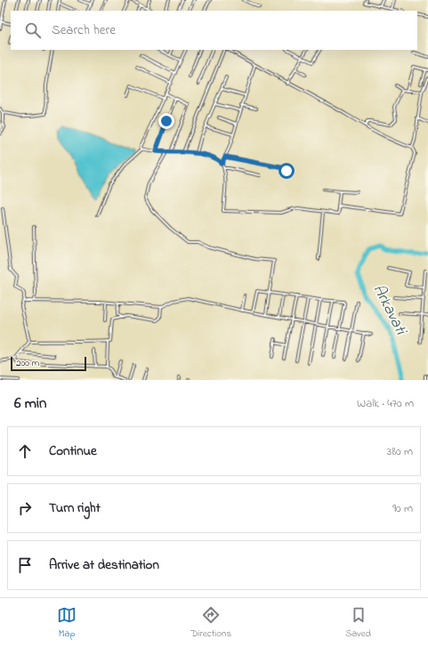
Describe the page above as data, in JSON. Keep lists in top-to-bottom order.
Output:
{
  "water": ["Arkavati"],
  "scale_bar": "200 m",
  "page": {
    "search": "Search here",
    "scale": "200 m",
    "heading": ["6 min", "Walk · 470 m"],
    "list": [
      ["Continue", "380 m"],
      ["Turn right", "90 m"],
      "Arrive at destination"
    ],
    "nav": ["Map", "Directions", "Saved"]
  }
}
